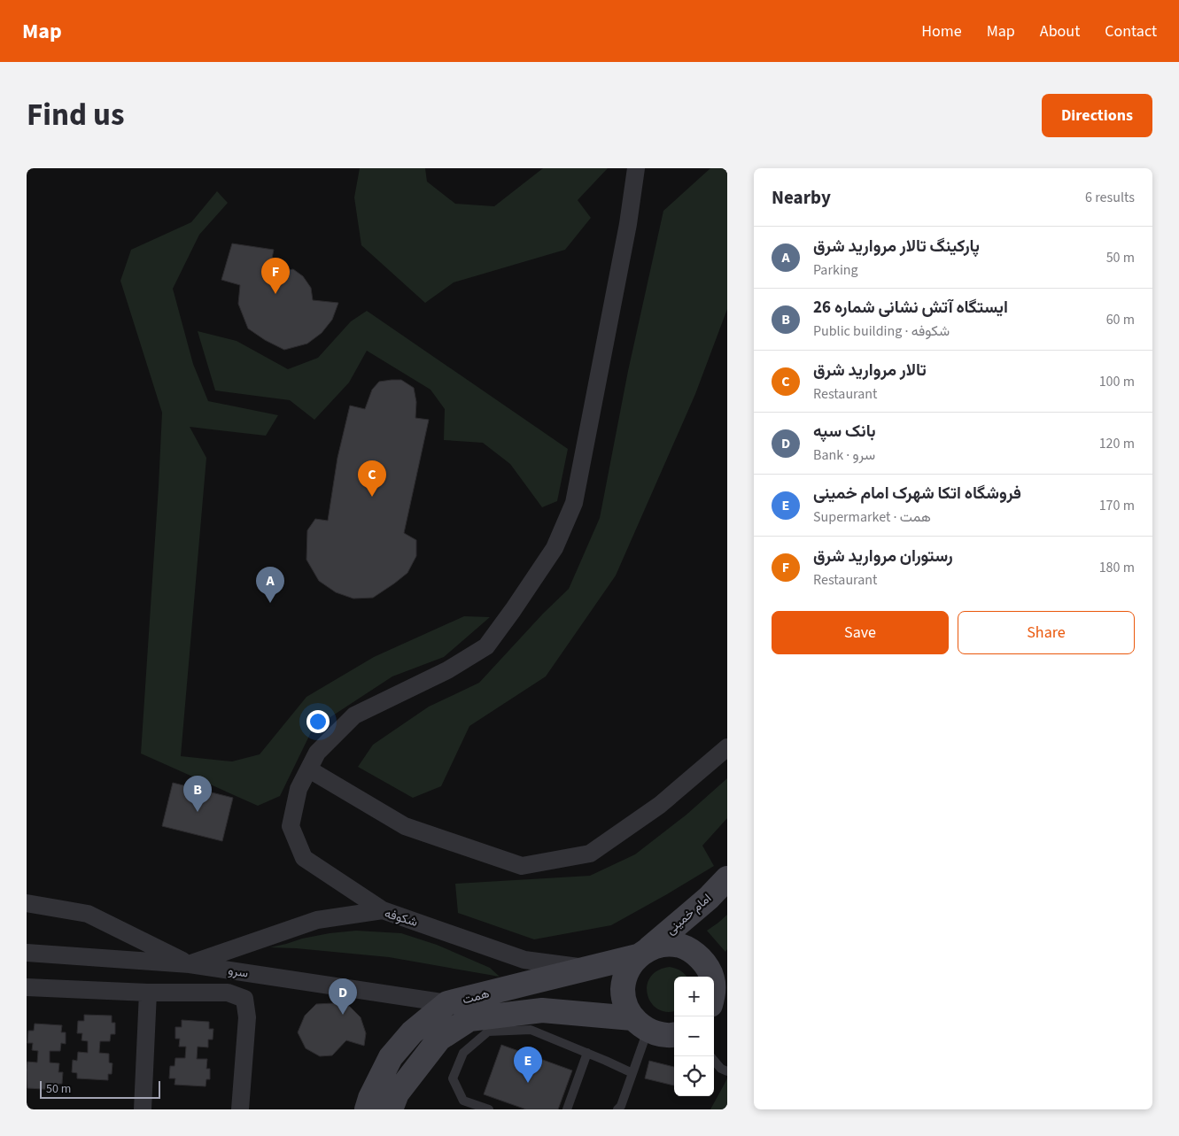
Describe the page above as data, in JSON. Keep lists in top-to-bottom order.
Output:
{
  "streets": {
    "main road": ["امام خمینی", "همت"],
    "street": ["شکوفه", "سرو"]
  },
  "crossings": [
    ["امام خمینی", "همت"],
    ["شکوفه", "سرو"],
    ["شکوفه", "همت"],
    ["سرو", "همت"]
  ],
  "scale_bar": "50 m",
  "page": {
    "header": "Map",
    "nav": [
      "Home",
      "Map",
      "About",
      "Contact"
    ],
    "title": "Find us",
    "buttons": [
      "Directions",
      ["Save", "Share"]
    ],
    "heading": ["Nearby", "6 results"],
    "list": [
      {
        "mark": "A",
        "name": "پارکینگ تالار مروارید شرق",
        "note": "Parking",
        "value": "50 m"
      },
      {
        "mark": "B",
        "name": "ایستگاه آتش نشانی شماره 26",
        "note": "Public building · شکوفه",
        "value": "60 m"
      },
      {
        "mark": "C",
        "name": "تالار مروارید شرق",
        "note": "Restaurant",
        "value": "100 m"
      },
      {
        "mark": "D",
        "name": "بانک سپه",
        "note": "Bank · سرو",
        "value": "120 m"
      },
      {
        "mark": "E",
        "name": "فروشگاه اتکا شهرک امام خمینی",
        "note": "Supermarket · همت",
        "value": "170 m"
      },
      {
        "mark": "F",
        "name": "رستوران مروارید شرق",
        "note": "Restaurant",
        "value": "180 m"
      }
    ],
    "pins": [
      "F",
      "C",
      "A",
      "B",
      "D",
      "E"
    ],
    "map_buttons": ["+", "−"],
    "scale": "50 m"
  }
}
